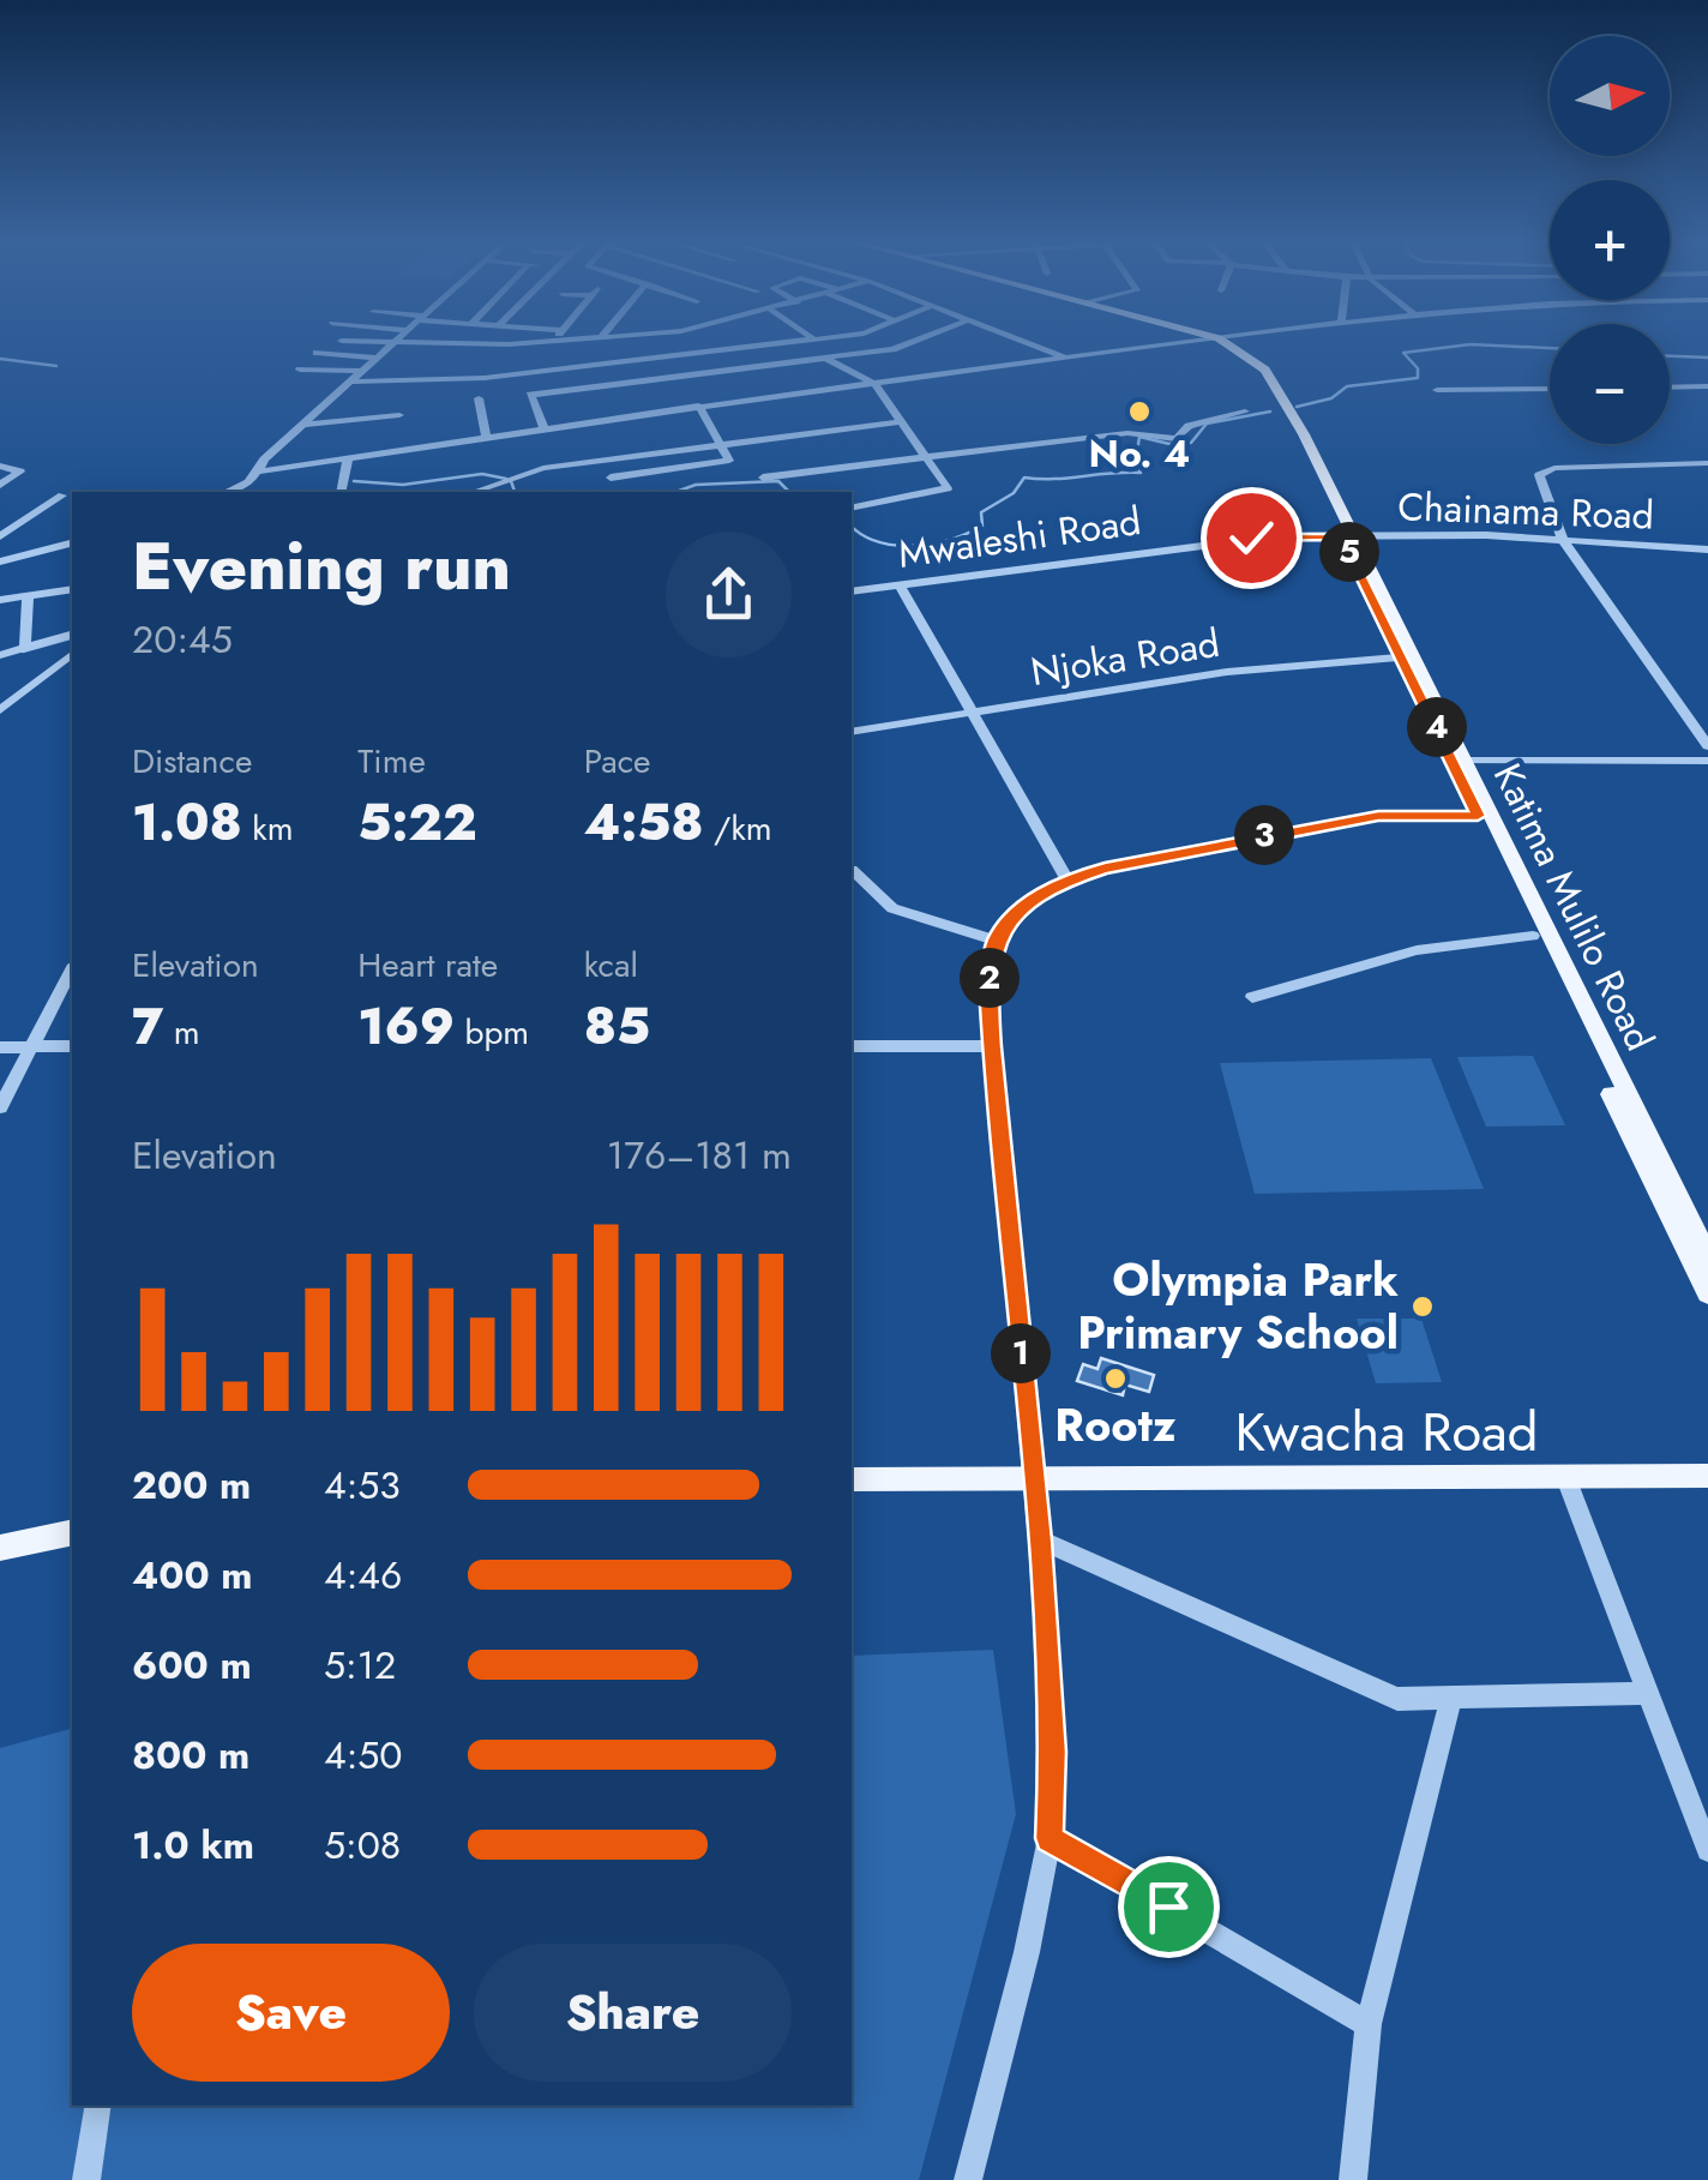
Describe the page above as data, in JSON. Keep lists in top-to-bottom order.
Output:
{
  "streets": {
    "main road": ["Katima Mulilo Road", "Kwacha Road"],
    "street": ["Chainama Road", "Mwaleshi Road", "Njoka Road"]
  },
  "crossings": [
    ["Chainama Road", "Mwaleshi Road"],
    ["Chainama Road", "Katima Mulilo Road"],
    ["Mwaleshi Road", "Katima Mulilo Road"],
    ["Njoka Road", "Katima Mulilo Road"]
  ],
  "places": ["No. 4", "Olympia Park Primary School", "Rootz"],
  "north": "right",
  "page": {
    "map_buttons": ["+", "−"],
    "heading": ["Evening run", "20:45"],
    "pins": [
      "5",
      "4",
      "3",
      "2",
      "1"
    ],
    "stats": [
      ["Distance", "1.08 km"],
      ["Time", "5:22"],
      ["Pace", "4:58 /km"],
      ["Elevation", "7 m"],
      ["Heart rate", "169 bpm"],
      ["kcal", "85"]
    ],
    "chart": ["Elevation", "176–181 m"],
    "list": [
      {
        "name": "200 m",
        "note": "4:53"
      },
      {
        "name": "400 m",
        "note": "4:46"
      },
      {
        "name": "600 m",
        "note": "5:12"
      },
      {
        "name": "800 m",
        "note": "4:50"
      },
      {
        "name": "1.0 km",
        "note": "5:08"
      }
    ],
    "buttons": ["Save", "Share"]
  }
}
